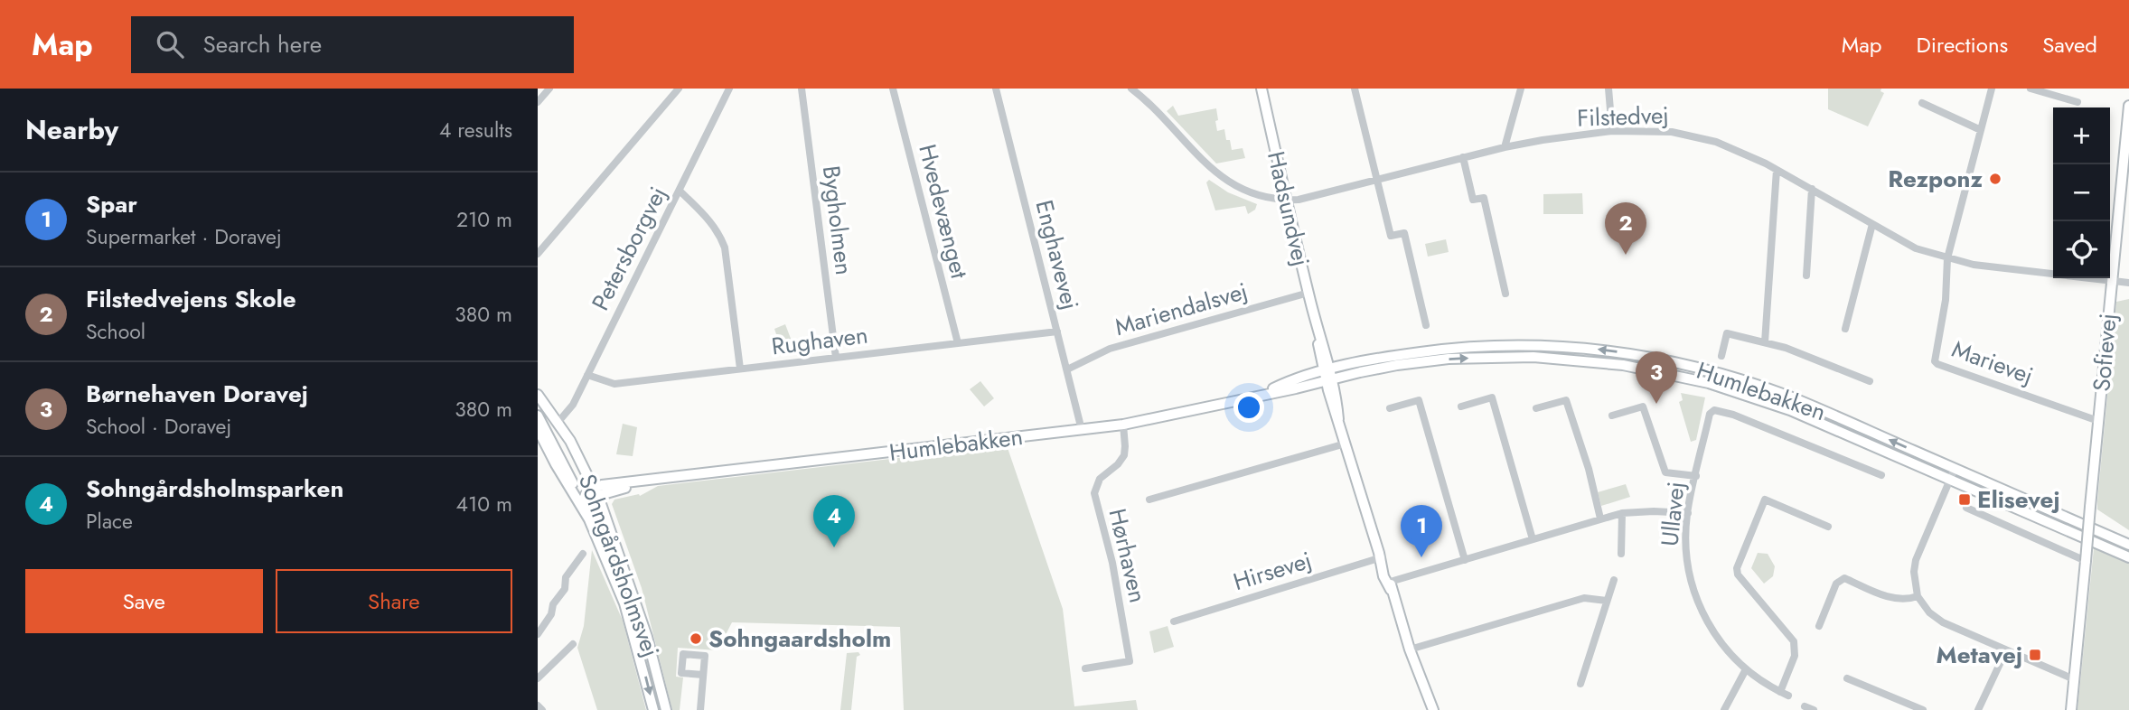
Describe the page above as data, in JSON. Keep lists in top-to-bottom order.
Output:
{
  "streets": {
    "street": [
      "Filstedvej",
      "Hadsundvej",
      "Hvedevænget",
      "Bygholmen",
      "Petersborgvej",
      "Enghavevej",
      "Mariendalsvej",
      "Rughaven",
      "Sofievej",
      "Marievej",
      "Humlebakken",
      "Ullavej",
      "Hørhaven",
      "Sohngårdsholmsvej",
      "Hirsevej"
    ]
  },
  "crossings": [
    ["Filstedvej", "Hadsundvej"],
    ["Filstedvej", "Sofievej"],
    ["Filstedvej", "Marievej"],
    ["Hadsundvej", "Mariendalsvej"],
    ["Hadsundvej", "Humlebakken"],
    ["Hadsundvej", "Hirsevej"],
    ["Hvedevænget", "Rughaven"],
    ["Bygholmen", "Rughaven"],
    ["Petersborgvej", "Rughaven"],
    ["Petersborgvej", "Sohngårdsholmsvej"],
    ["Enghavevej", "Mariendalsvej"],
    ["Enghavevej", "Rughaven"],
    ["Enghavevej", "Humlebakken"],
    ["Sofievej", "Marievej"],
    ["Humlebakken", "Hørhaven"],
    ["Humlebakken", "Sohngårdsholmsvej"]
  ],
  "places": {
    "other": ["Rezponz", "Sohngaardsholm"],
    "transit": ["Elisevej", "Metavej"]
  },
  "page": {
    "header": "Map",
    "search": "Search here",
    "nav": ["Map", "Directions", "Saved"],
    "heading": ["Nearby", "4 results"],
    "map_buttons": ["+", "−"],
    "list": [
      {
        "mark": "1",
        "name": "Spar",
        "note": "Supermarket · Doravej",
        "value": "210 m"
      },
      {
        "mark": "2",
        "name": "Filstedvejens Skole",
        "note": "School",
        "value": "380 m"
      },
      {
        "mark": "3",
        "name": "Børnehaven Doravej",
        "note": "School · Doravej",
        "value": "380 m"
      },
      {
        "mark": "4",
        "name": "Sohngårdsholmsparken",
        "note": "Place",
        "value": "410 m"
      }
    ],
    "pins": [
      "2",
      "3",
      "4",
      "1"
    ],
    "buttons": ["Save", "Share"]
  }
}
